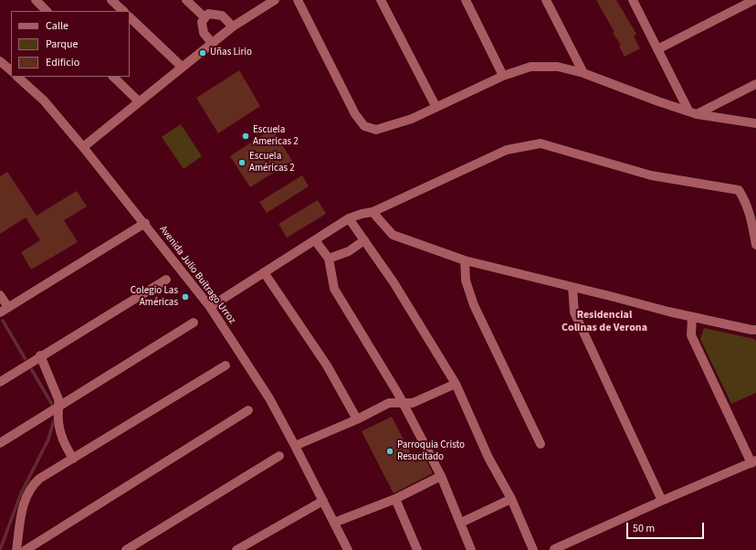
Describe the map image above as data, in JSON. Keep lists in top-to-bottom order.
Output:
{
  "streets": {
    "street": ["Avenida Julio Buitrago Urroz"]
  },
  "districts": ["Residencial Colinas de Verona"],
  "places": [
    "Uñas Lirio",
    "Escuela Americas 2",
    "Escuela Américas 2",
    "Colegio Las Américas",
    "Parroquia Cristo Resucitado"
  ],
  "legend": ["Calle", "Parque", "Edificio"],
  "scale_bar": "50 m"
}
